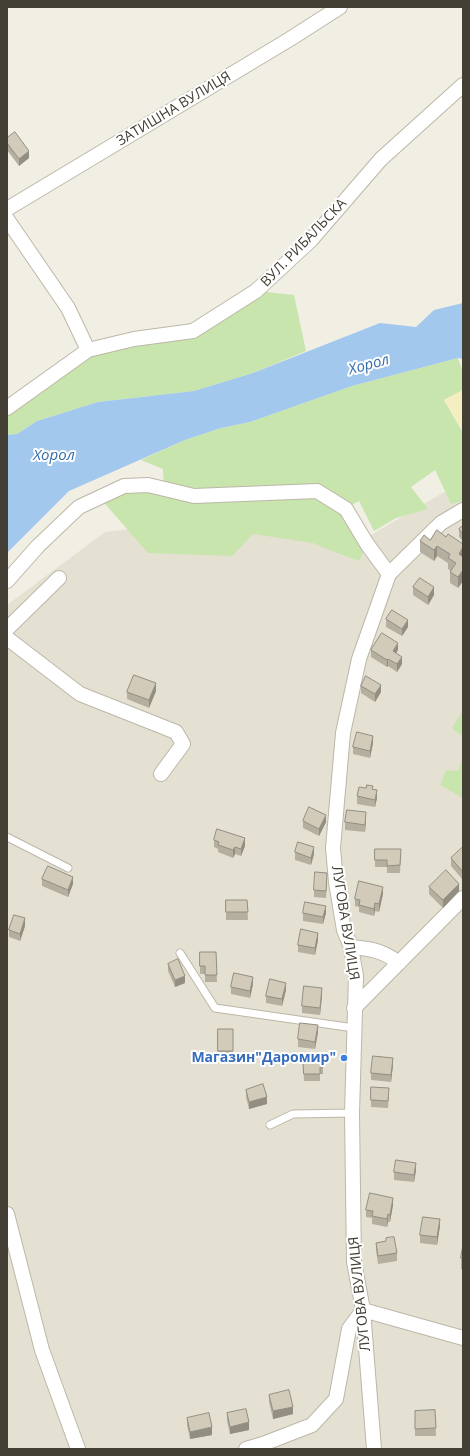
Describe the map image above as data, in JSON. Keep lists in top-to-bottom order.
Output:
{
  "streets": {
    "street": ["ЗАТИШНА ВУЛИЦЯ", "ВУЛ. РИБАЛЬСКА", "ЛУГОВА ВУЛИЦЯ"]
  },
  "water": ["Хорол"],
  "places": ["Магазин\"Даромир\""]
}
